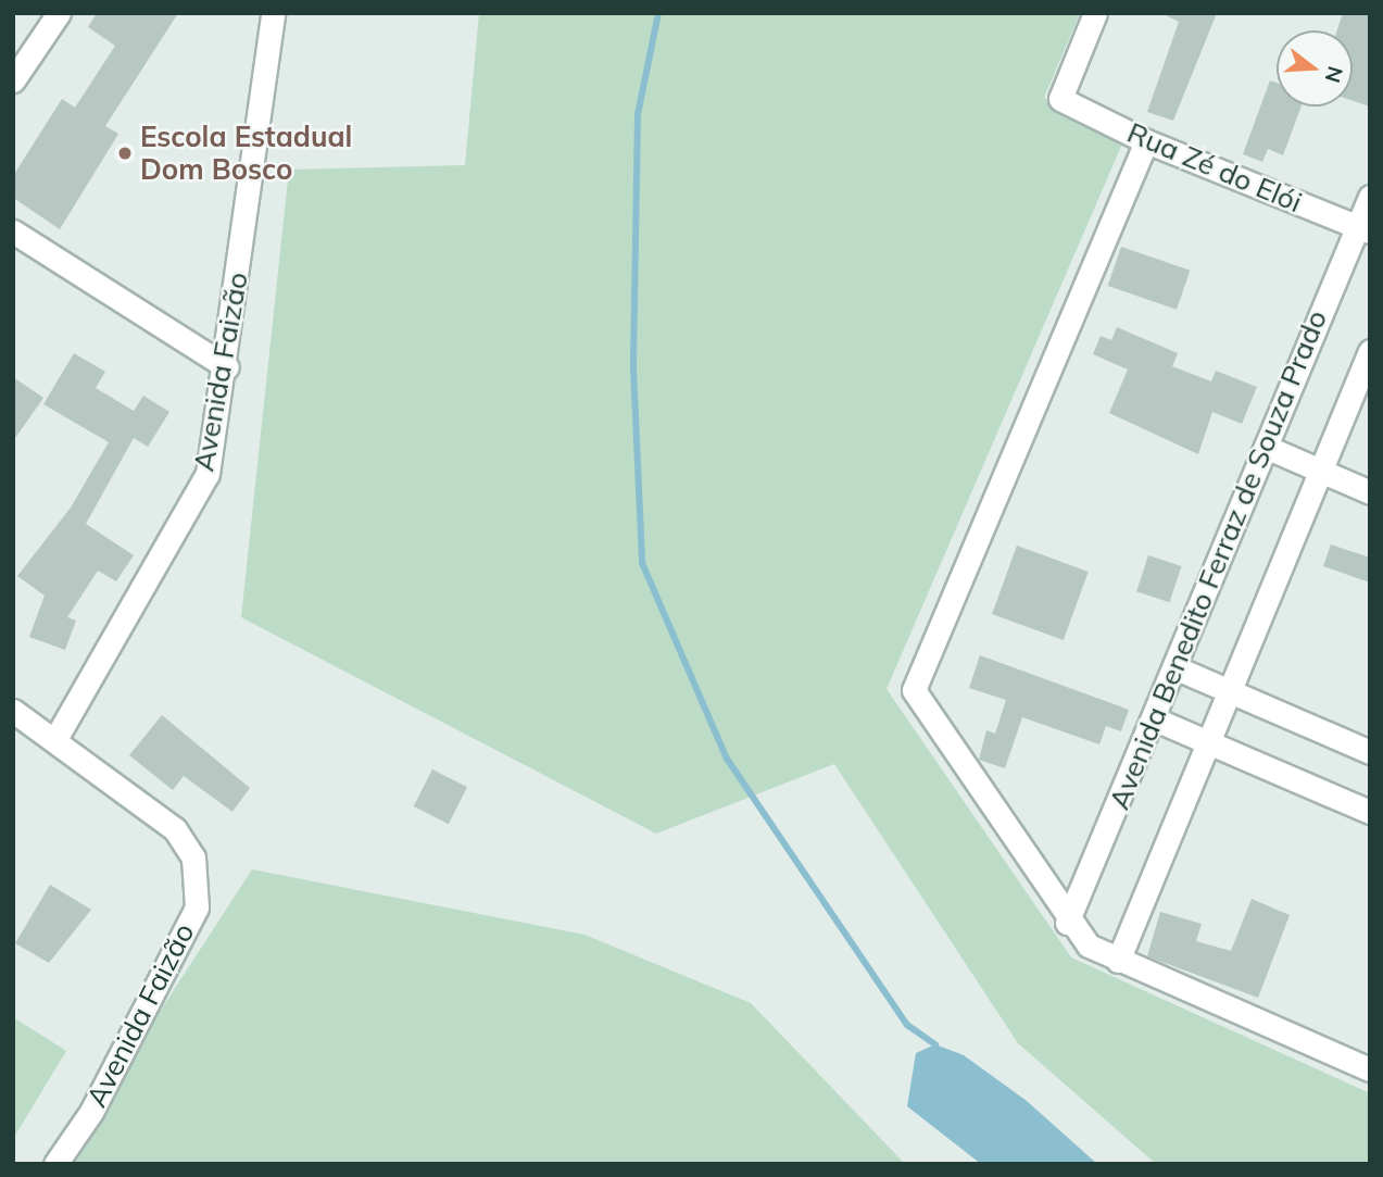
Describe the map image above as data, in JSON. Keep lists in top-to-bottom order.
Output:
{
  "streets": {
    "street": ["Rua Zé do Elói", "Avenida Faizão", "Avenida Benedito Ferraz de Souza Prado"]
  },
  "crossings": [
    ["Rua Zé do Elói", "Avenida Benedito Ferraz de Souza Prado"]
  ],
  "places": ["Escola Estadual Dom Bosco"],
  "north": "right"
}
